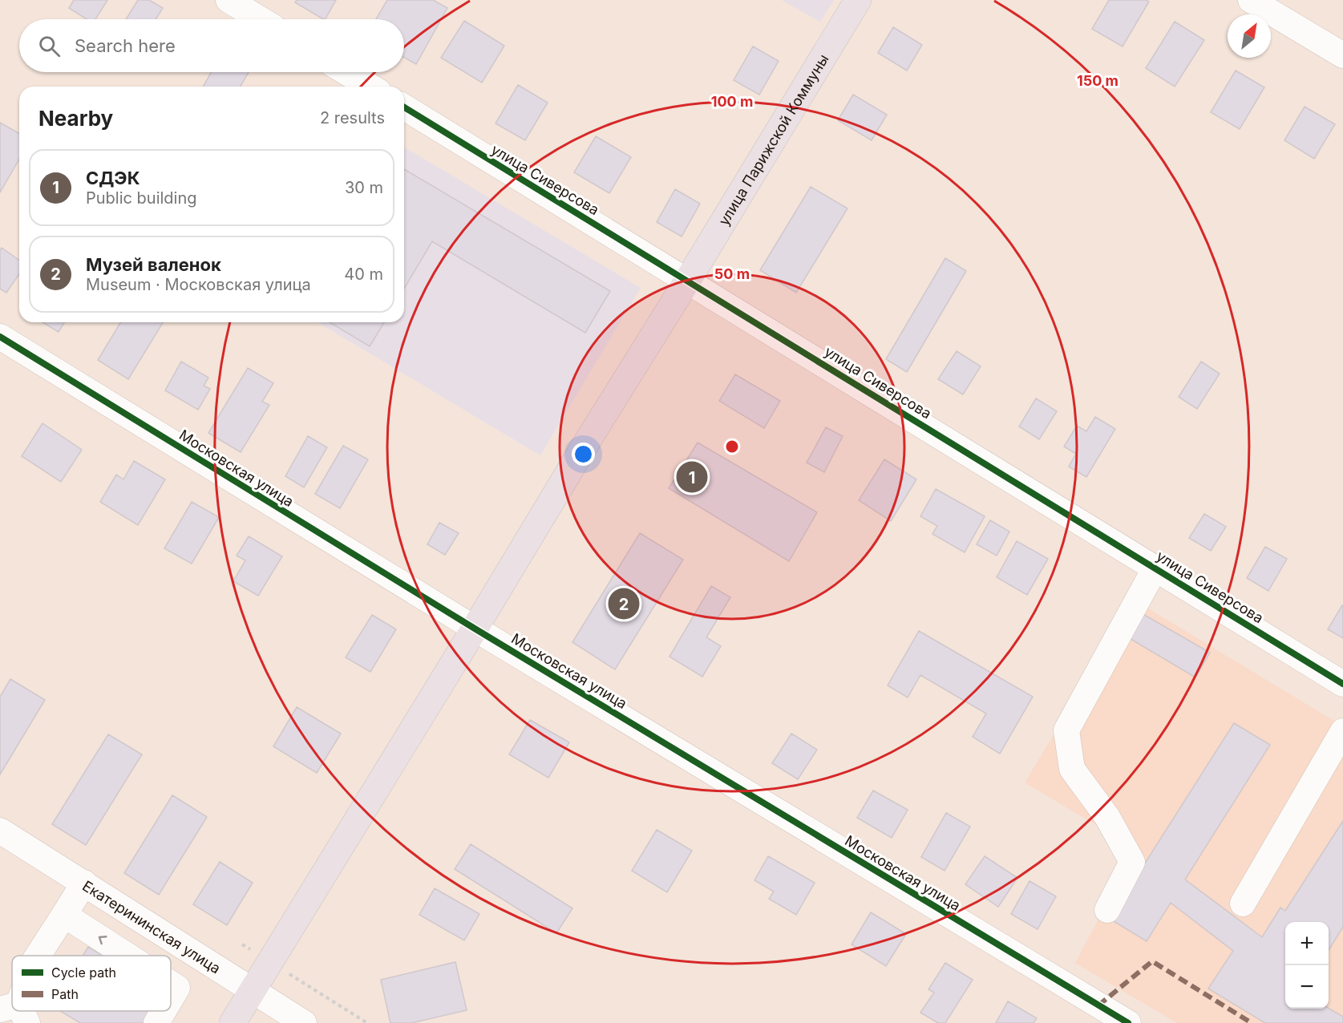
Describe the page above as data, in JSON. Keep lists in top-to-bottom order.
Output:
{
  "streets": {
    "highway": ["улица Парижской Коммуны"],
    "street": ["улица Сиверсова", "Московская улица", "Екатерининская улица"]
  },
  "crossings": [
    ["улица Парижской Коммуны", "улица Сиверсова"],
    ["улица Парижской Коммуны", "Московская улица"],
    ["улица Парижской Коммуны", "Екатерининская улица"]
  ],
  "legend": ["Cycle path", "Path"],
  "north": "top right",
  "page": {
    "search": "Search here",
    "heading": ["Nearby", "2 results"],
    "list": [
      {
        "mark": "1",
        "name": "СДЭК",
        "note": "Public building",
        "value": "30 m"
      },
      {
        "mark": "2",
        "name": "Музей валенок",
        "note": "Museum · Московская улица",
        "value": "40 m"
      }
    ],
    "pins": ["1", "2"],
    "map_buttons": ["+", "−"]
  },
  "rings": ["150 m", "100 m", "50 m"]
}
